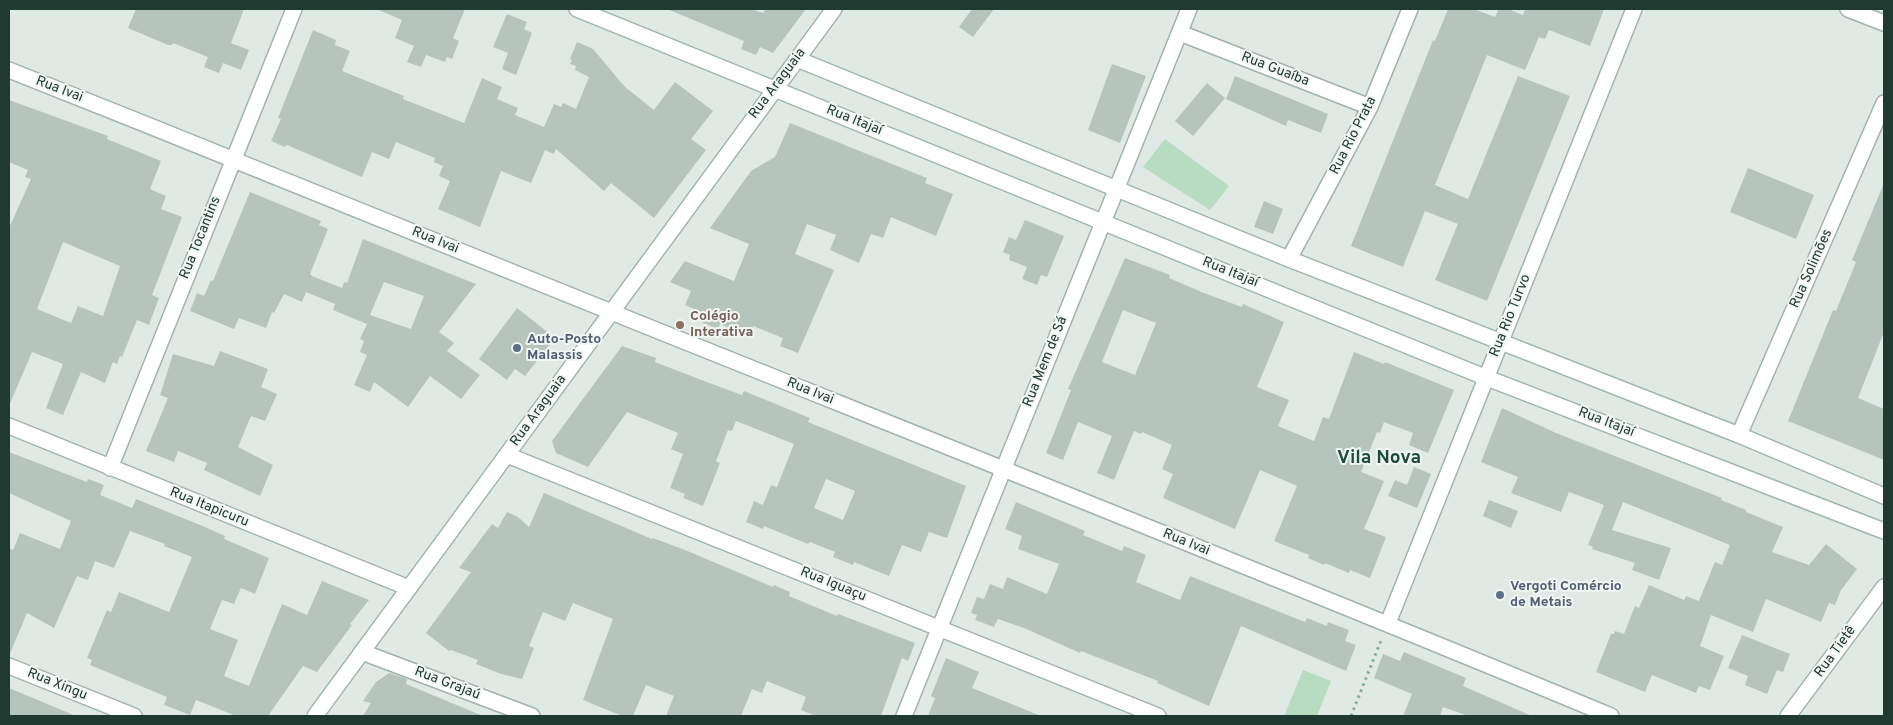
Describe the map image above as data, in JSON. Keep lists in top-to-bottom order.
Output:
{
  "streets": {
    "street": [
      "Rua Guaíba",
      "Rua Araguaia",
      "Rua Ivai",
      "Rua Itajaí",
      "Rua Rio Prata",
      "Rua Tocantins",
      "Rua Solimões",
      "Rua Rio Turvo",
      "Rua Mem de Sá",
      "Rua Itapicuru",
      "Rua Iguaçu",
      "Rua Tietê",
      "Rua Grajaú",
      "Rua Xingu"
    ]
  },
  "crossings": [
    ["Rua Guaíba", "Rua Rio Prata"],
    ["Rua Guaíba", "Rua Mem de Sá"],
    ["Rua Araguaia", "Rua Ivai"],
    ["Rua Araguaia", "Rua Itajaí"],
    ["Rua Araguaia", "Rua Itapicuru"],
    ["Rua Araguaia", "Rua Iguaçu"],
    ["Rua Araguaia", "Rua Grajaú"],
    ["Rua Ivai", "Rua Tocantins"],
    ["Rua Ivai", "Rua Rio Turvo"],
    ["Rua Ivai", "Rua Mem de Sá"],
    ["Rua Itajaí", "Rua Rio Turvo"],
    ["Rua Itajaí", "Rua Mem de Sá"],
    ["Rua Tocantins", "Rua Itapicuru"],
    ["Rua Mem de Sá", "Rua Iguaçu"]
  ],
  "districts": ["Vila Nova"],
  "places": ["Colégio Interativa", "Auto-Posto Malassis", "Vergoti Comércio de Metais"]
}
